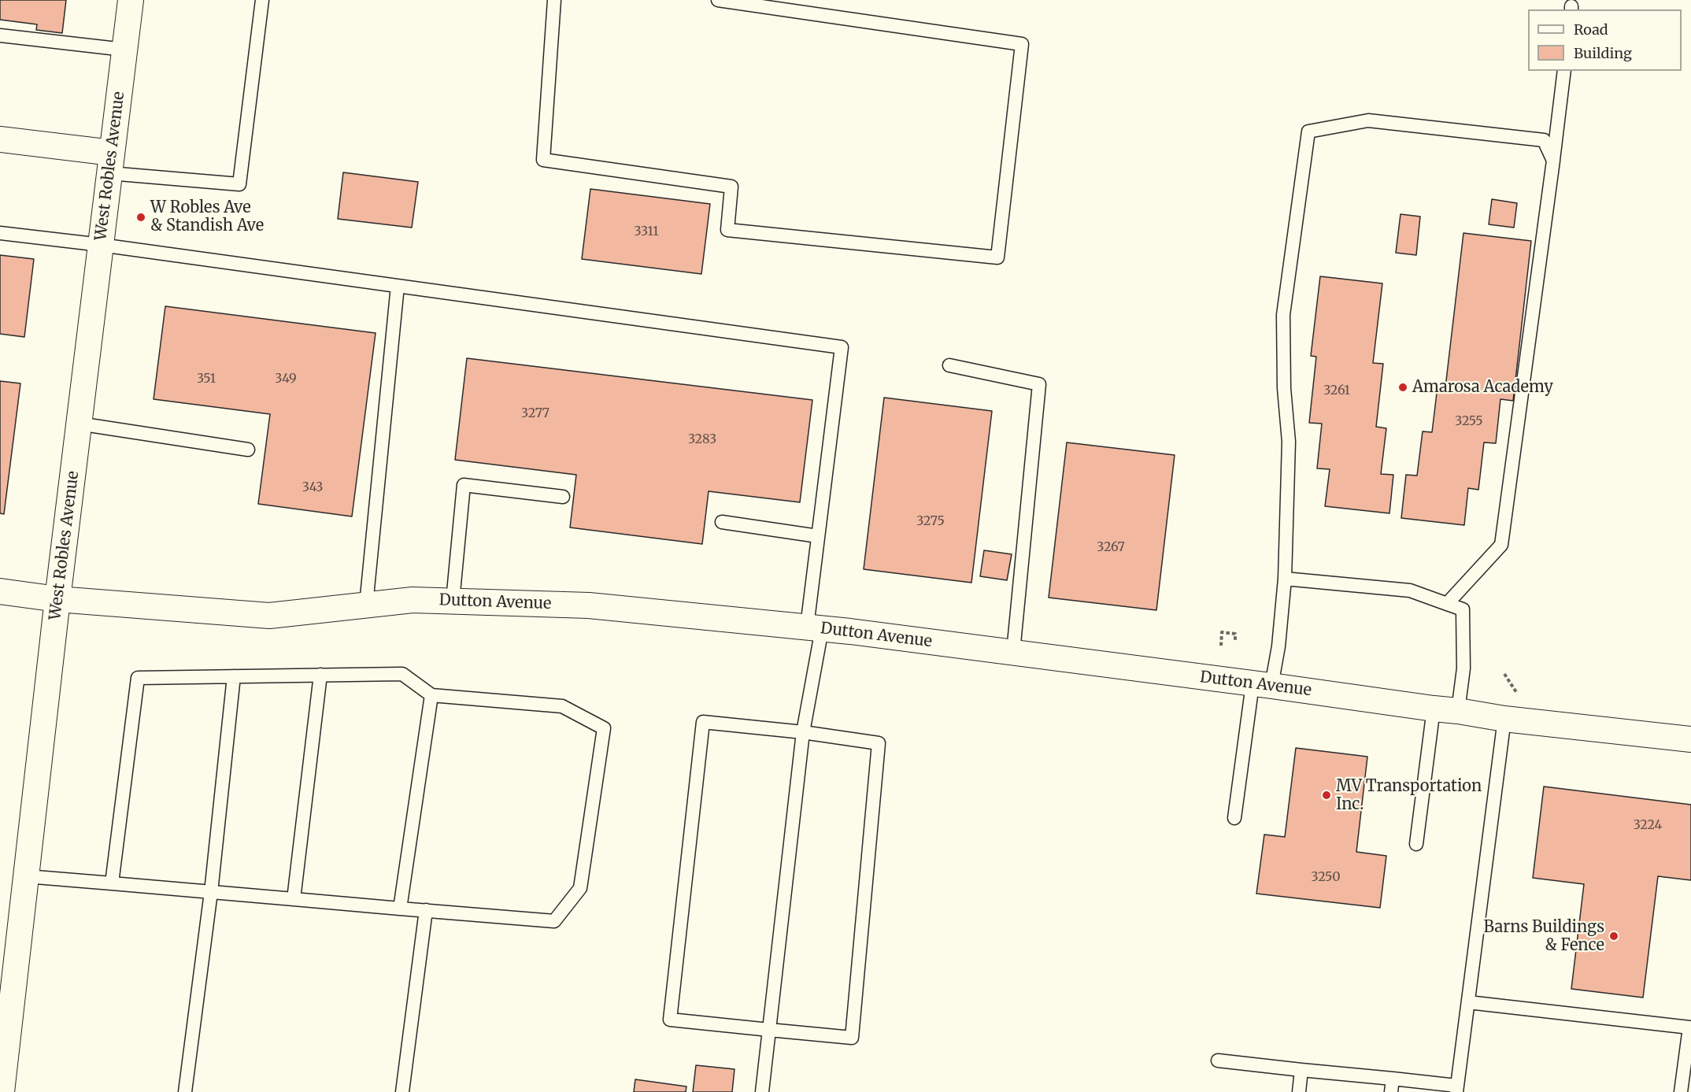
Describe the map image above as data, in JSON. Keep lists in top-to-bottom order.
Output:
{
  "streets": {
    "street": ["West Robles Avenue", "Dutton Avenue"]
  },
  "crossings": [
    ["West Robles Avenue", "Dutton Avenue"]
  ],
  "places": [
    "W Robles Ave & Standish Ave",
    "Amarosa Academy",
    "MV Transportation Inc.",
    "Barns Buildings & Fence"
  ],
  "house_numbers": [
    "3311",
    "351",
    "349",
    "3261",
    "3277",
    "3255",
    "3283",
    "343",
    "3275",
    "3267",
    "3224",
    "3250"
  ],
  "legend": ["Road", "Building"]
}
